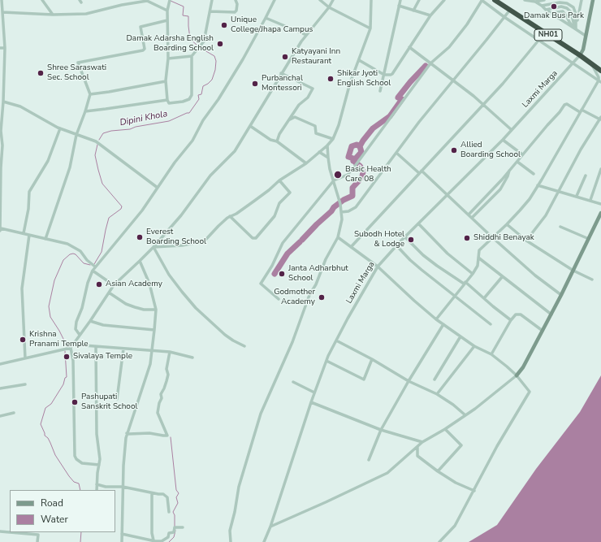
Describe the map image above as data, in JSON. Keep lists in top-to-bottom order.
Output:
{
  "streets": {
    "highway": ["NH01"],
    "street": ["Laxmi Marga"]
  },
  "crossings": [
    ["NH01", "Laxmi Marga"]
  ],
  "water": ["Dipini Khola"],
  "places": [
    "Damak Bus Park",
    "Unique College/Jhapa Campus",
    "Damak Adarsha English Boarding School",
    "Katyayani Inn Restaurant",
    "Shree Saraswati Sec. School",
    "Shikar Jyoti English School",
    "Purbanchal Montessori",
    "Allied Boarding School",
    "Basic Health Care 08",
    "Everest Boarding School",
    "Shiddhi Benayak",
    "Subodh Hotel & Lodge",
    "Janta Adharbhut School",
    "Asian Academy",
    "Godmother Academy",
    "Krishna Pranami Temple",
    "Sivalaya Temple",
    "Pashupati Sanskrit School"
  ],
  "legend": ["Road", "Water"]
}
